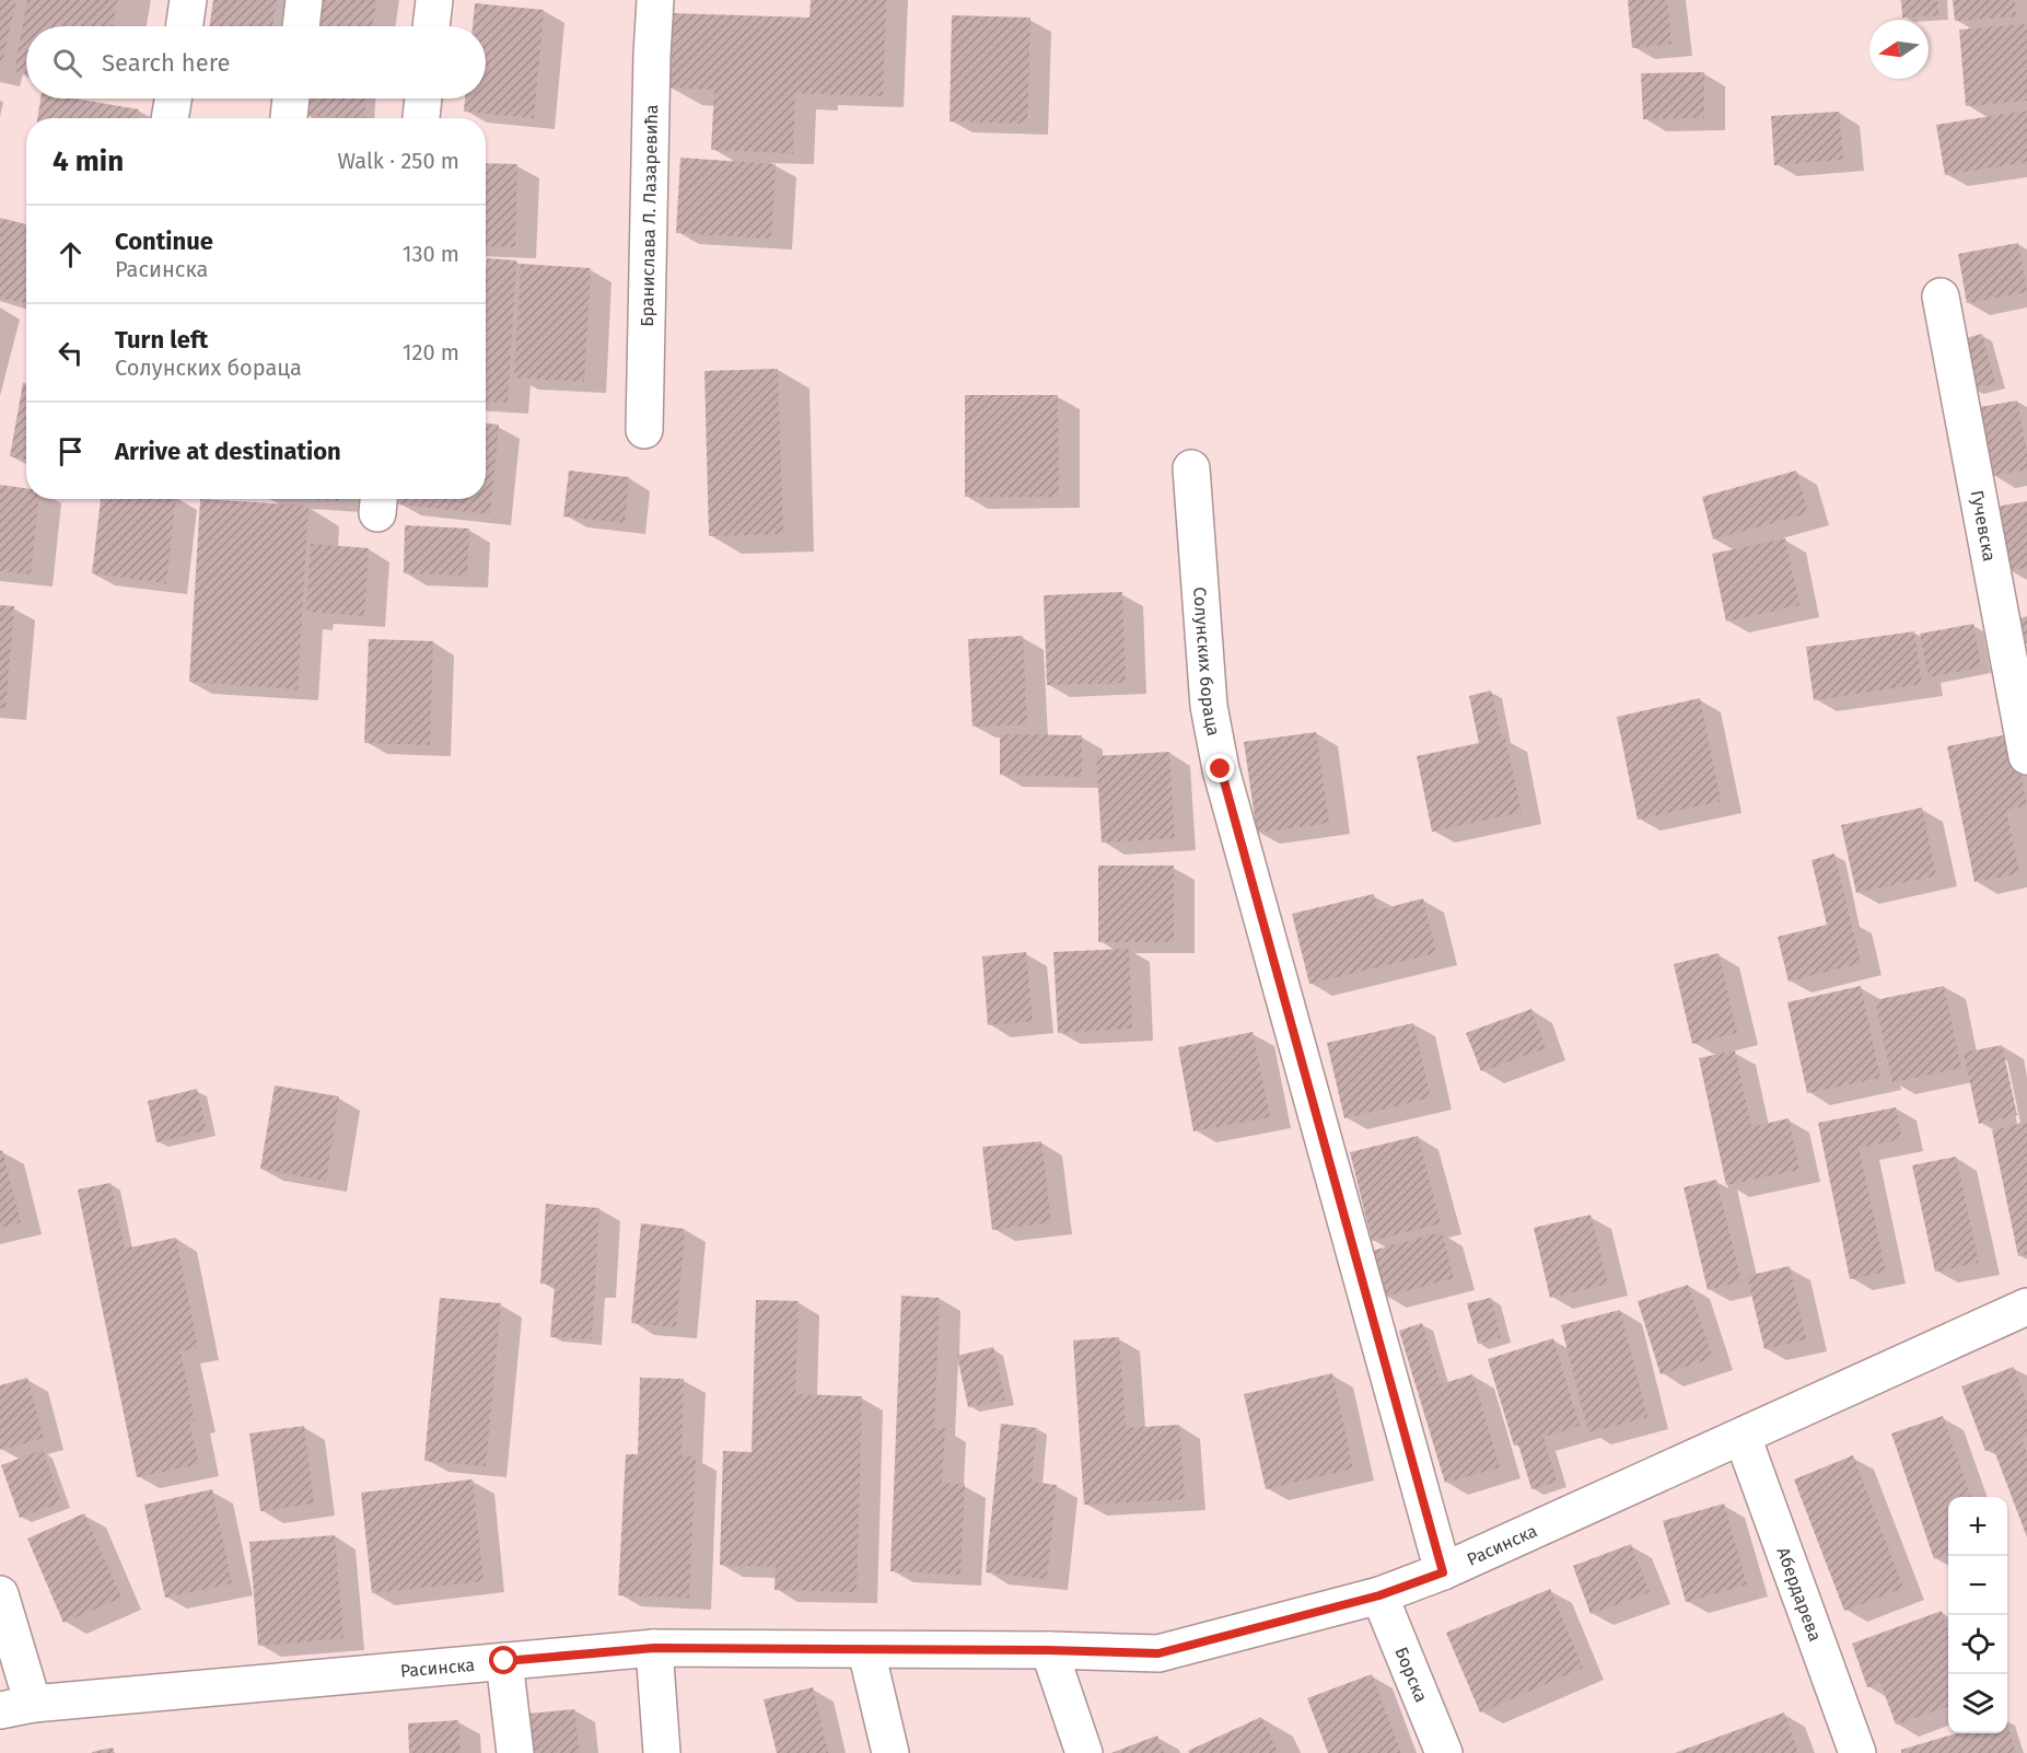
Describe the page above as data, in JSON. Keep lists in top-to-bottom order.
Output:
{
  "streets": {
    "street": [
      "Бранислава Л. Лазаревића",
      "Гучевска",
      "Солунских бораца",
      "Расинска",
      "Абердарева",
      "Борска"
    ]
  },
  "crossings": [
    ["Солунских бораца", "Расинска"],
    ["Расинска", "Абердарева"],
    ["Расинска", "Борска"]
  ],
  "north": "left",
  "page": {
    "search": "Search here",
    "heading": ["4 min", "Walk · 250 m"],
    "list": [
      ["Continue", "Расинска", "130 m"],
      ["Turn left", "Солунских бораца", "120 m"],
      "Arrive at destination"
    ],
    "map_buttons": ["+", "−"]
  }
}
